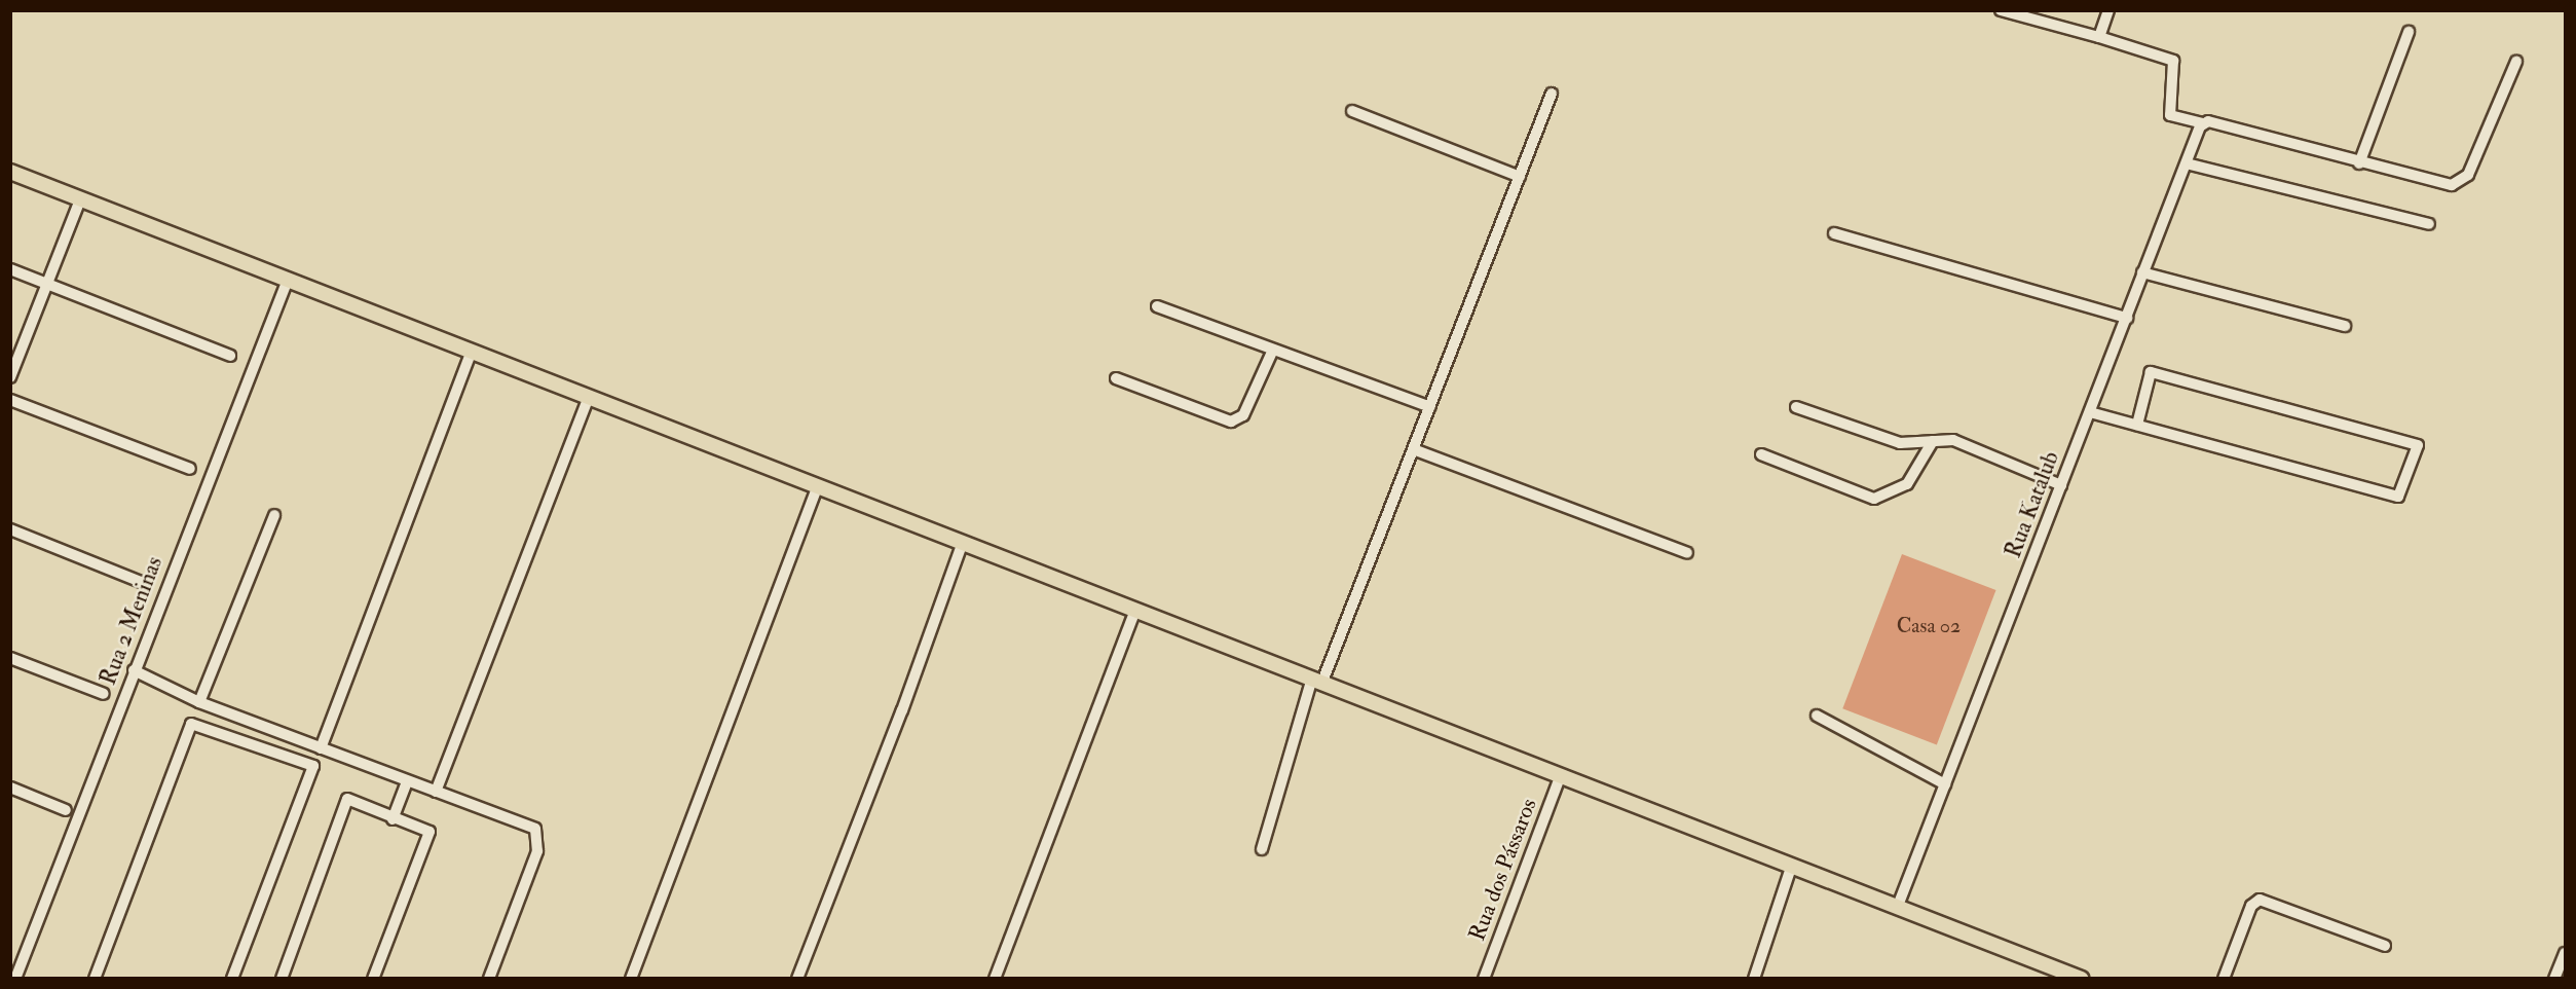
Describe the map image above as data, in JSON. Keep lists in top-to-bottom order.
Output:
{
  "streets": {
    "street": ["Rua Katalub", "Rua 2 Meninas", "Rua dos Pássaros"]
  },
  "house_numbers": ["Casa 02"]
}
